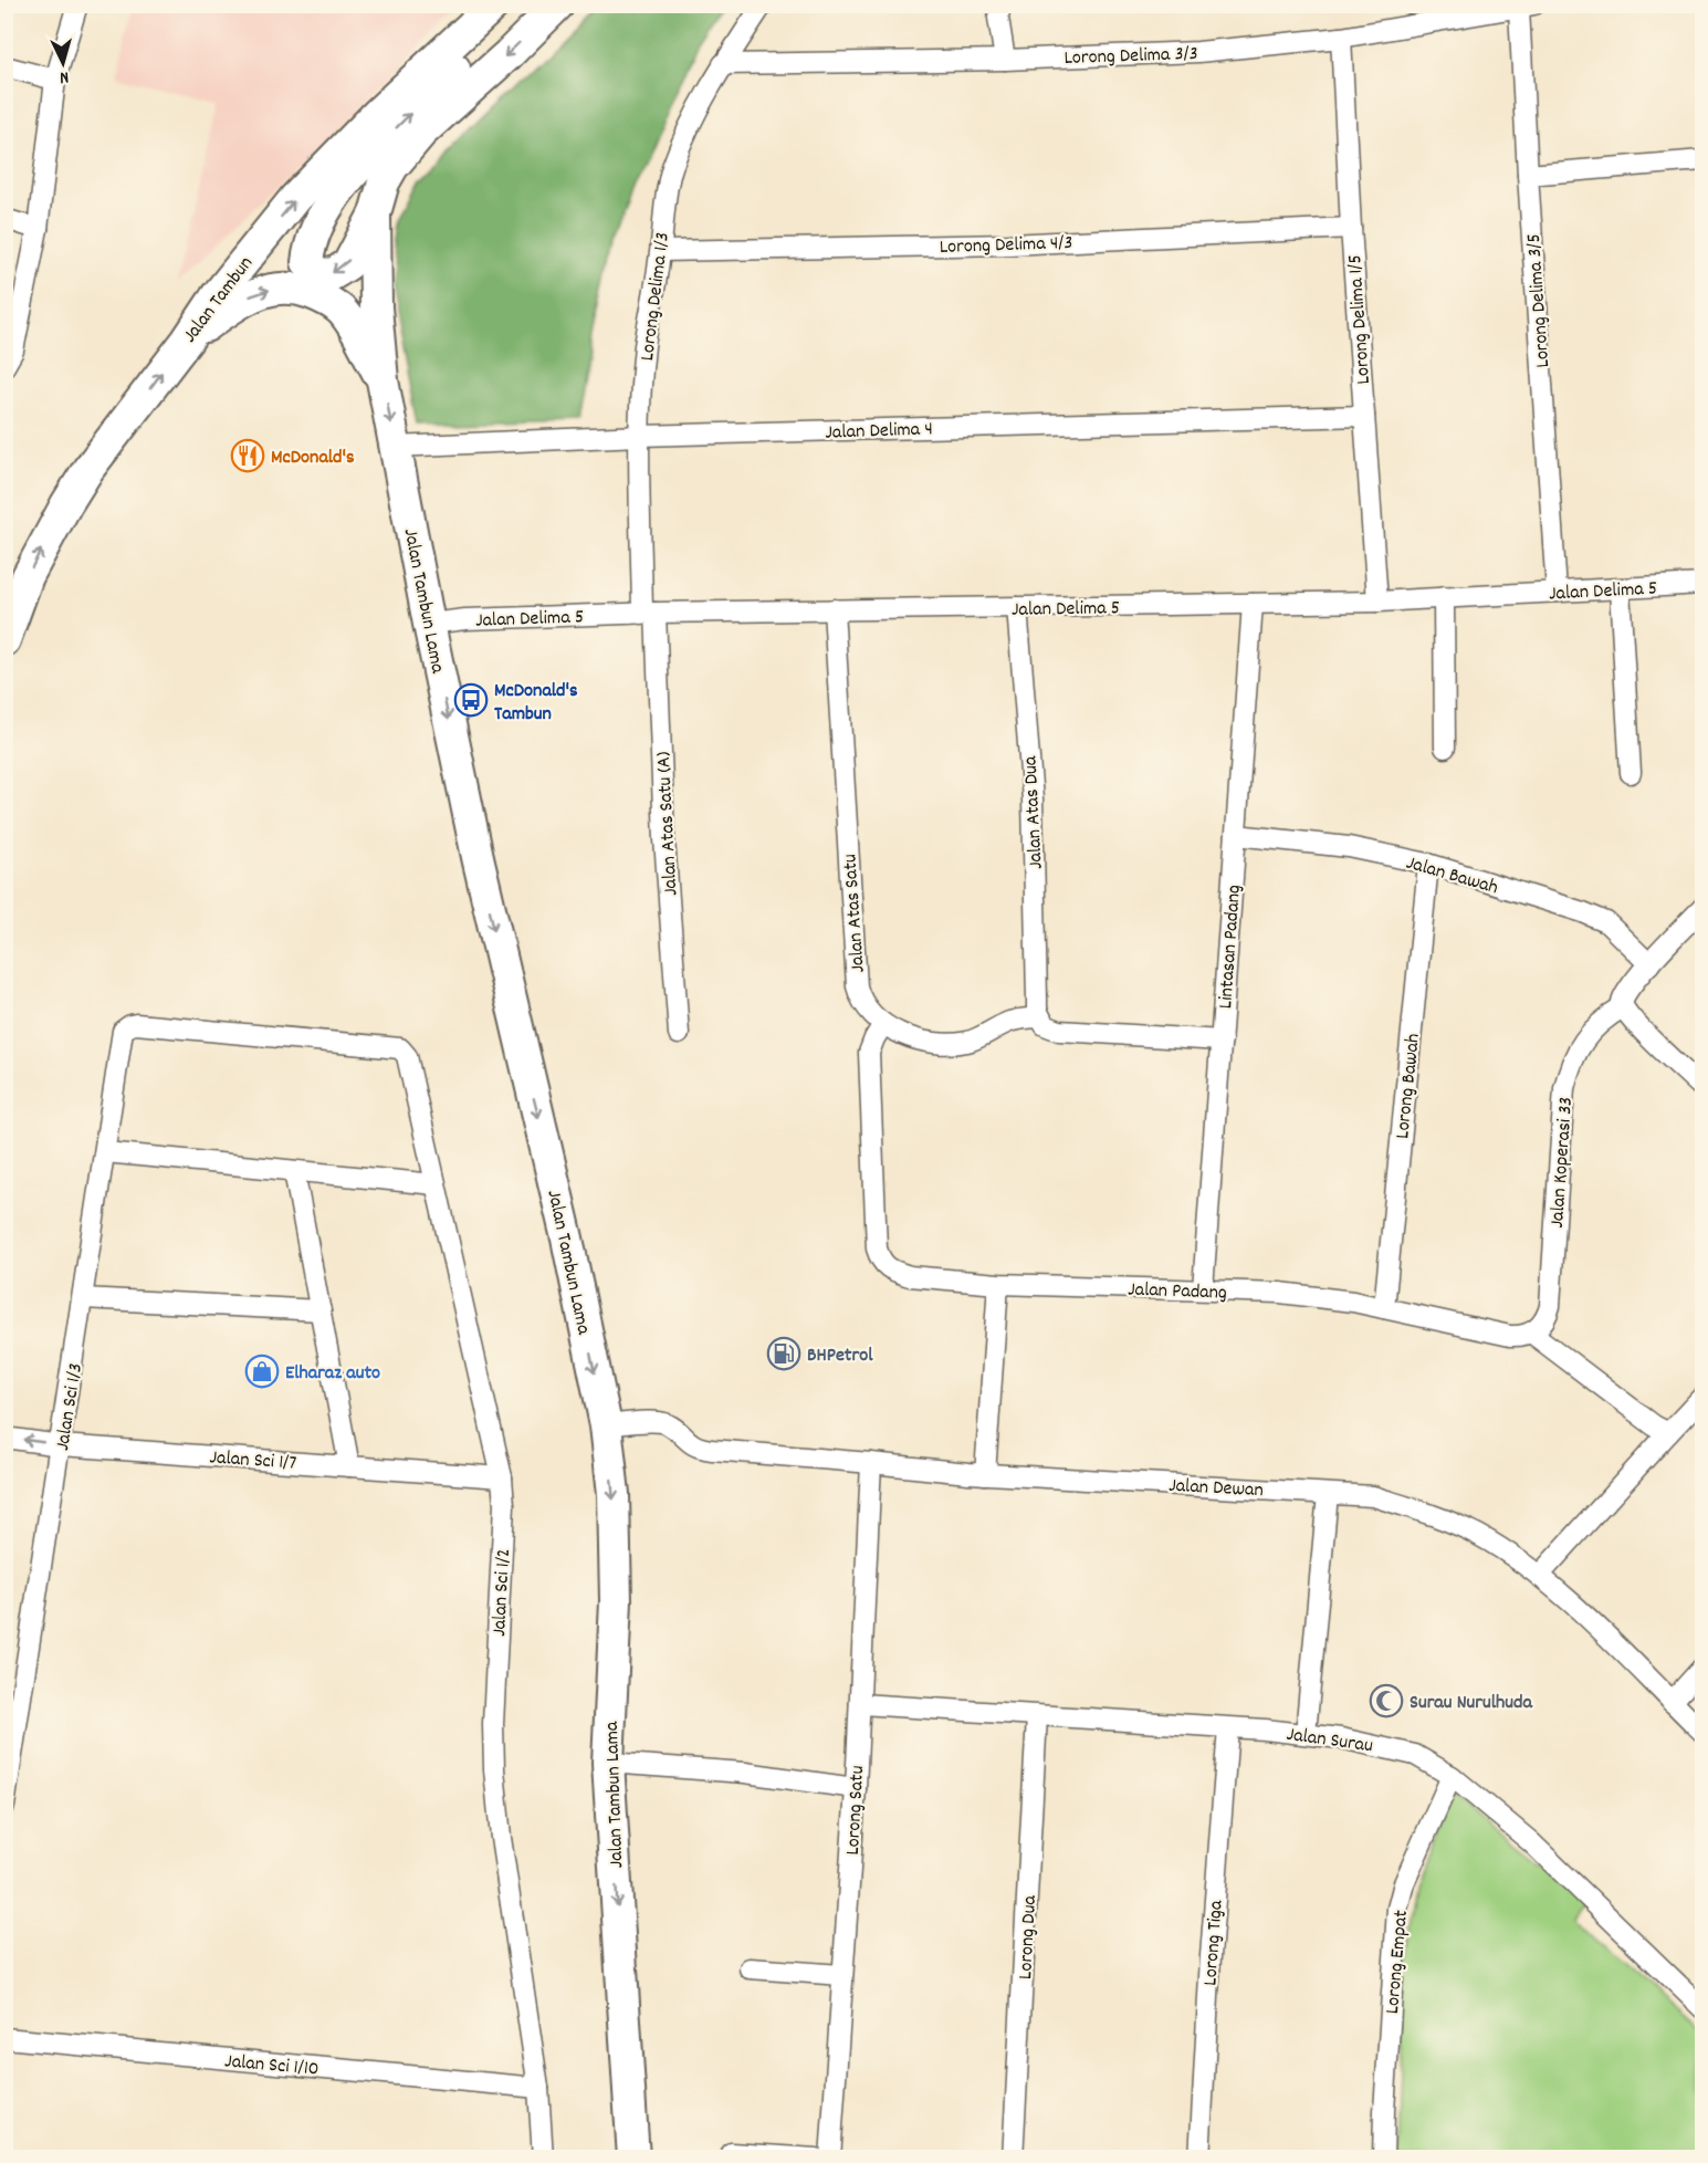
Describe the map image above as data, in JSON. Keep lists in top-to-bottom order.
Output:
{
  "streets": {
    "main road": ["Jalan Tambun", "Jalan Tambun Lama"],
    "street": [
      "Lorong Delima 3/3",
      "Lorong Delima 4/3",
      "Lorong Delima 1/3",
      "Lorong Delima 3/5",
      "Lorong Delima 1/5",
      "Jalan Delima 4",
      "Jalan Delima 5",
      "Jalan Atas Dua",
      "Jalan Atas Satu (A)",
      "Jalan Bawah",
      "Jalan Atas Satu",
      "Lintasan Padang",
      "Lorong Bawah",
      "Jalan Koperasi 33",
      "Jalan Padang",
      "Jalan Sci 1/3",
      "Jalan Sci 1/7",
      "Jalan Dewan",
      "Jalan Sci 1/2",
      "Jalan Surau",
      "Lorong Satu",
      "Lorong Dua",
      "Lorong Tiga",
      "Lorong Empat",
      "Jalan Sci 1/10"
    ]
  },
  "crossings": [
    ["Lorong Delima 3/3", "Lorong Delima 1/3"],
    ["Lorong Delima 3/3", "Lorong Delima 3/5"],
    ["Lorong Delima 3/3", "Lorong Delima 1/5"],
    ["Lorong Delima 4/3", "Lorong Delima 1/3"],
    ["Lorong Delima 4/3", "Lorong Delima 1/5"],
    ["Lorong Delima 1/3", "Jalan Delima 4"],
    ["Lorong Delima 1/3", "Jalan Delima 5"],
    ["Lorong Delima 1/3", "Jalan Atas Satu (A)"],
    ["Lorong Delima 3/5", "Jalan Delima 5"],
    ["Lorong Delima 1/5", "Jalan Delima 4"],
    ["Lorong Delima 1/5", "Jalan Delima 5"],
    ["Jalan Delima 4", "Jalan Tambun Lama"],
    ["Jalan Delima 5", "Jalan Tambun Lama"],
    ["Jalan Delima 5", "Jalan Atas Dua"],
    ["Jalan Delima 5", "Jalan Atas Satu (A)"],
    ["Jalan Delima 5", "Jalan Atas Satu"],
    ["Jalan Delima 5", "Lintasan Padang"],
    ["Jalan Tambun Lama", "Jalan Dewan"],
    ["Jalan Bawah", "Lintasan Padang"],
    ["Jalan Bawah", "Lorong Bawah"],
    ["Jalan Bawah", "Jalan Koperasi 33"],
    ["Jalan Atas Satu", "Jalan Padang"],
    ["Lintasan Padang", "Jalan Padang"],
    ["Lorong Bawah", "Jalan Padang"],
    ["Jalan Koperasi 33", "Jalan Padang"],
    ["Jalan Sci 1/3", "Jalan Sci 1/7"],
    ["Jalan Sci 1/3", "Jalan Sci 1/2"],
    ["Jalan Sci 1/7", "Jalan Sci 1/2"],
    ["Jalan Dewan", "Lorong Satu"],
    ["Jalan Sci 1/2", "Jalan Sci 1/10"],
    ["Jalan Surau", "Lorong Satu"],
    ["Jalan Surau", "Lorong Dua"],
    ["Jalan Surau", "Lorong Tiga"],
    ["Jalan Surau", "Lorong Empat"]
  ],
  "one_way": ["Jalan Tambun", "Jalan Tambun Lama"],
  "places": {
    "restaurant": ["McDonald's"],
    "bus stop": ["McDonald's Tambun"],
    "fuel station": ["BHPetrol"],
    "shop": ["Elharaz auto"],
    "mosque": ["Surau Nurulhuda"]
  },
  "north": "bottom"
}
